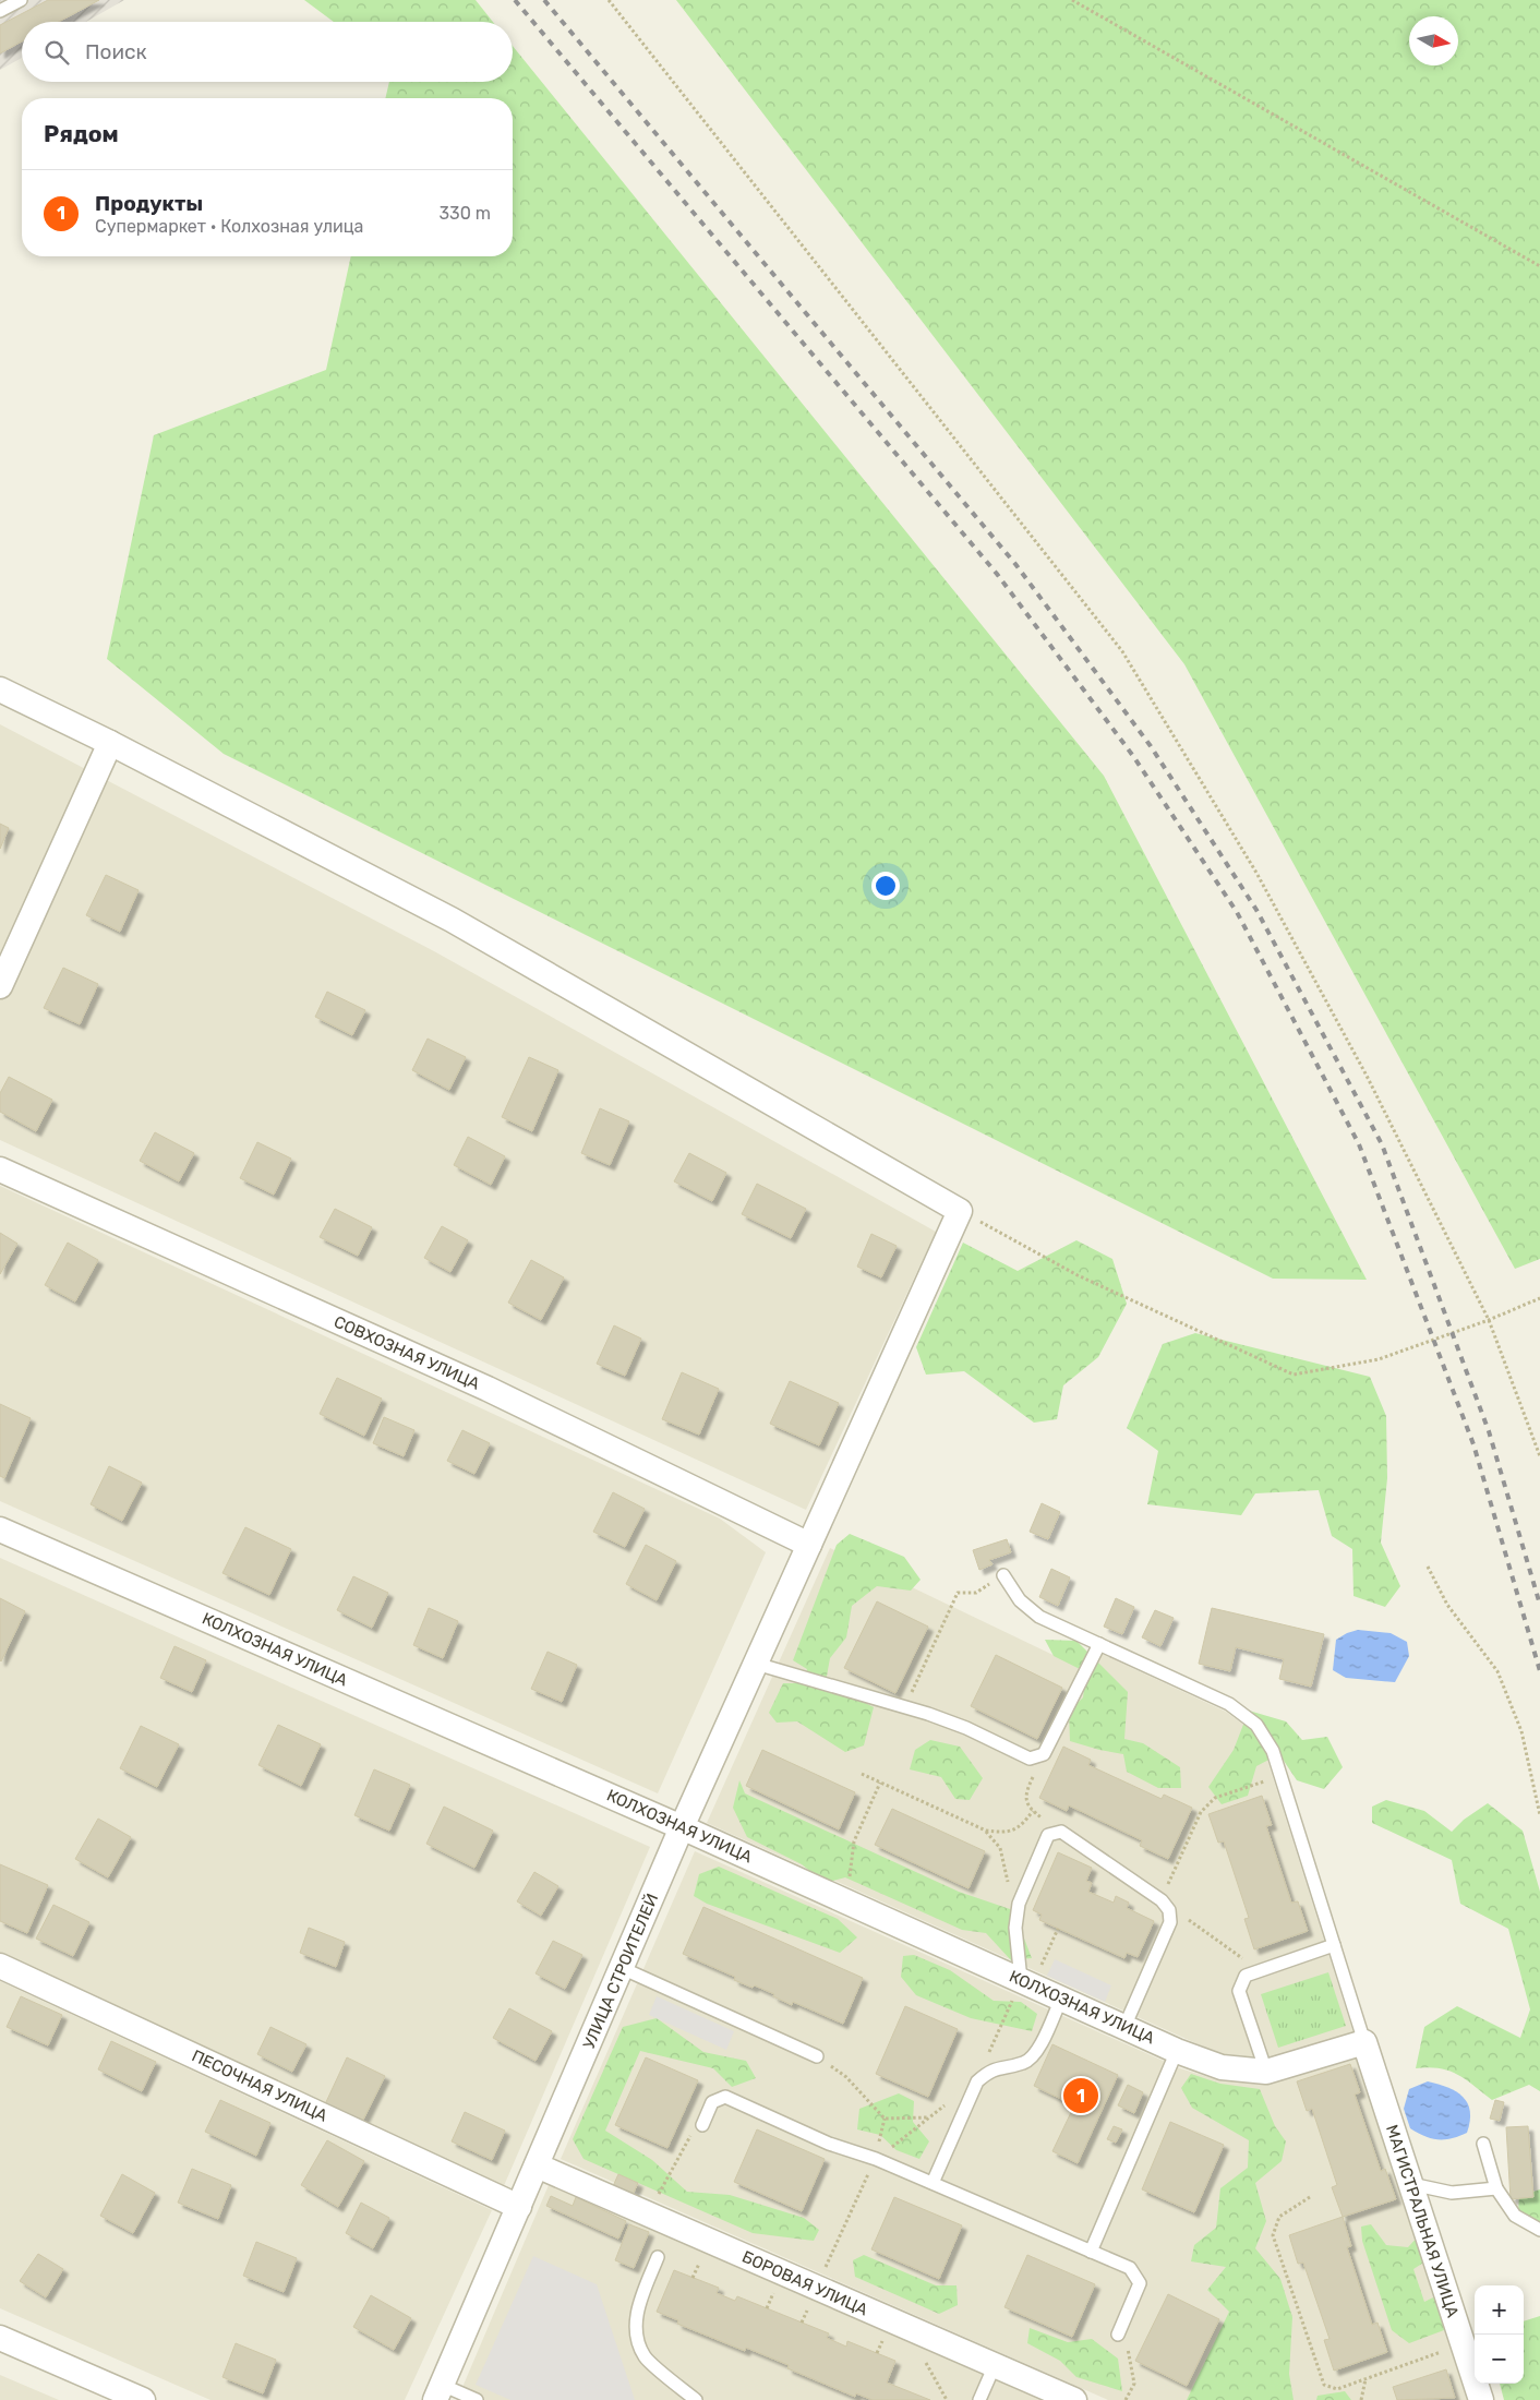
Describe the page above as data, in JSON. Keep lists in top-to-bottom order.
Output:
{
  "streets": {
    "street": [
      "СОВХОЗНАЯ УЛИЦА",
      "КОЛХОЗНАЯ УЛИЦА",
      "УЛИЦА СТРОИТЕЛЕЙ",
      "ПЕСОЧНАЯ УЛИЦА",
      "МАГИСТРАЛЬНАЯ УЛИЦА",
      "БОРОВАЯ УЛИЦА"
    ]
  },
  "crossings": [
    ["СОВХОЗНАЯ УЛИЦА", "УЛИЦА СТРОИТЕЛЕЙ"],
    ["КОЛХОЗНАЯ УЛИЦА", "УЛИЦА СТРОИТЕЛЕЙ"],
    ["КОЛХОЗНАЯ УЛИЦА", "МАГИСТРАЛЬНАЯ УЛИЦА"],
    ["УЛИЦА СТРОИТЕЛЕЙ", "ПЕСОЧНАЯ УЛИЦА"],
    ["УЛИЦА СТРОИТЕЛЕЙ", "БОРОВАЯ УЛИЦА"]
  ],
  "north": "right",
  "page": {
    "search": "Поиск",
    "heading": "Рядом",
    "list": [
      {
        "mark": "1",
        "name": "Продукты",
        "note": "Супермаркет · Колхозная улица",
        "value": "330 m"
      }
    ],
    "pins": "1",
    "map_buttons": ["+", "−"]
  }
}
